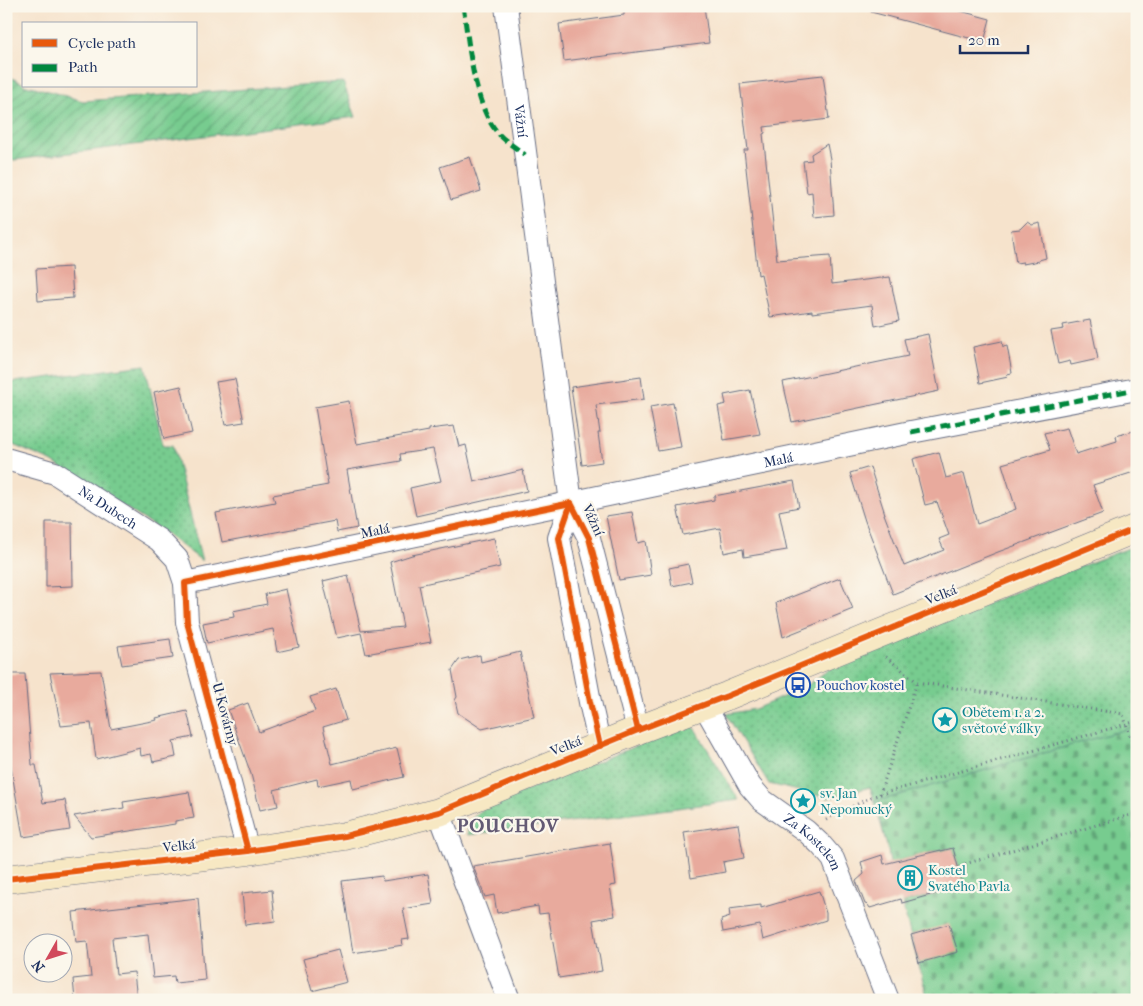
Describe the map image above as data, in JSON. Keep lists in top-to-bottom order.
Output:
{
  "streets": {
    "street": [
      "Vážní",
      "Malá",
      "Na Dubech",
      "Velká",
      "U Kovárny",
      "Za Kostelem"
    ]
  },
  "crossings": [
    ["Vážní", "Malá"],
    ["Vážní", "Velká"],
    ["Malá", "Na Dubech"],
    ["Malá", "U Kovárny"],
    ["Na Dubech", "U Kovárny"],
    ["Velká", "U Kovárny"],
    ["Velká", "Za Kostelem"]
  ],
  "districts": ["POUCHOV"],
  "places": {
    "bus stop": ["Pouchov kostel"],
    "place": ["Obětem 1. a 2. světové války", "sv. Jan Nepomucký"],
    "building": ["Kostel Svatého Pavla"]
  },
  "legend": ["Cycle path", "Path"],
  "scale_bar": "20 m",
  "north": "bottom left"
}
